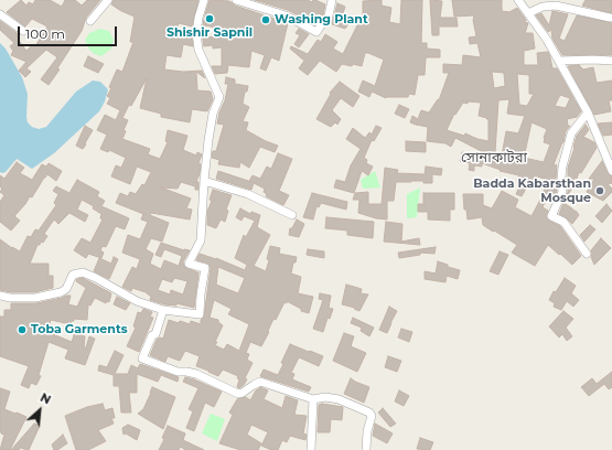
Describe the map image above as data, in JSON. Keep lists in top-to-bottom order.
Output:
{
  "districts": ["সোনাকাটরা"],
  "places": [
    "Shishir Sapnil",
    "Washing Plant",
    "Badda Kabarsthan Mosque",
    "Toba Garments"
  ],
  "scale_bar": "100 m",
  "north": "top right"
}
